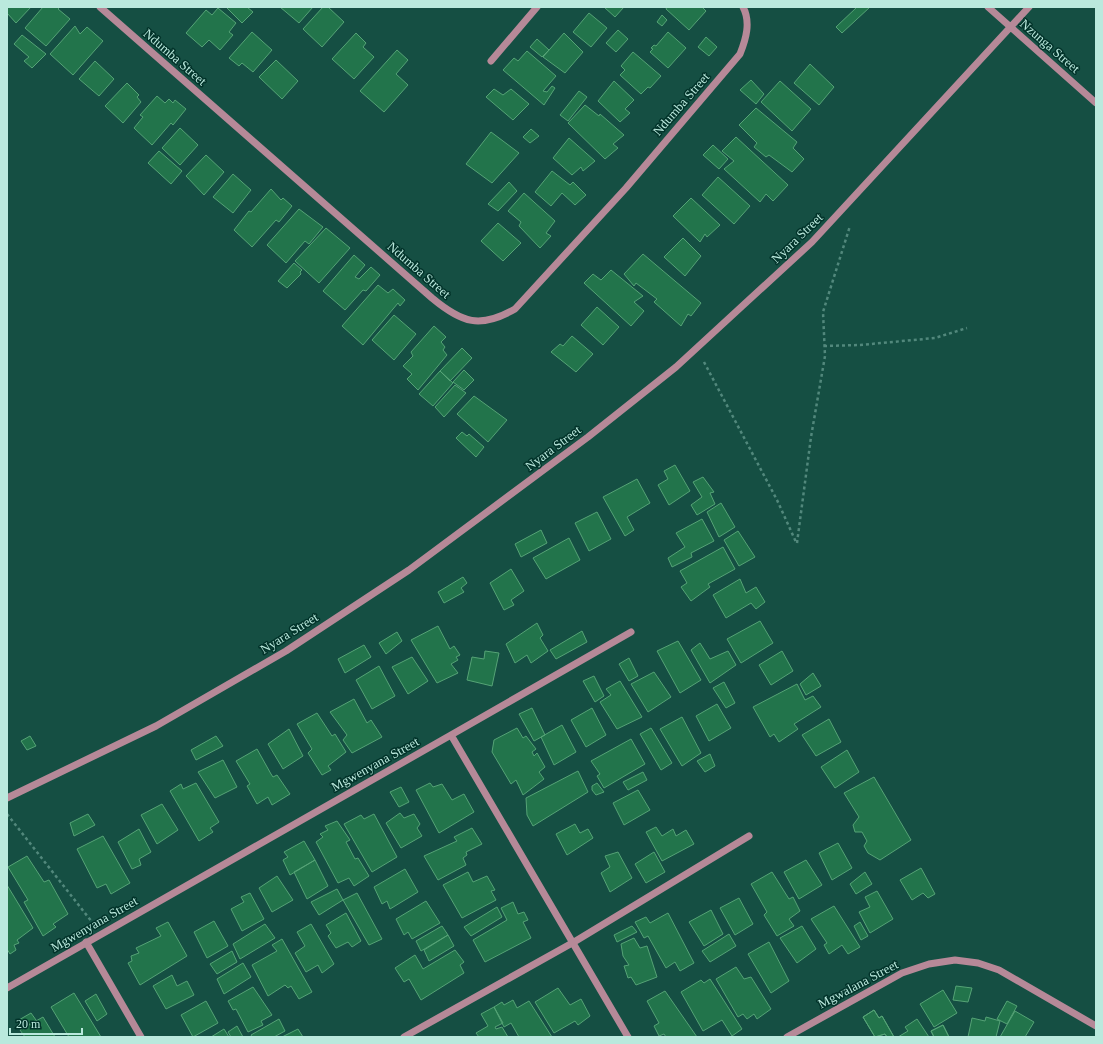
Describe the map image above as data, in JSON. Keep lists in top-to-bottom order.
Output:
{
  "streets": {
    "street": [
      "Nzunga Street",
      "Ndumba Street",
      "Nyara Street",
      "Mgwenyana Street",
      "Mgwalana Street"
    ]
  },
  "crossings": [
    ["Nzunga Street", "Nyara Street"]
  ],
  "scale_bar": "20 m"
}
